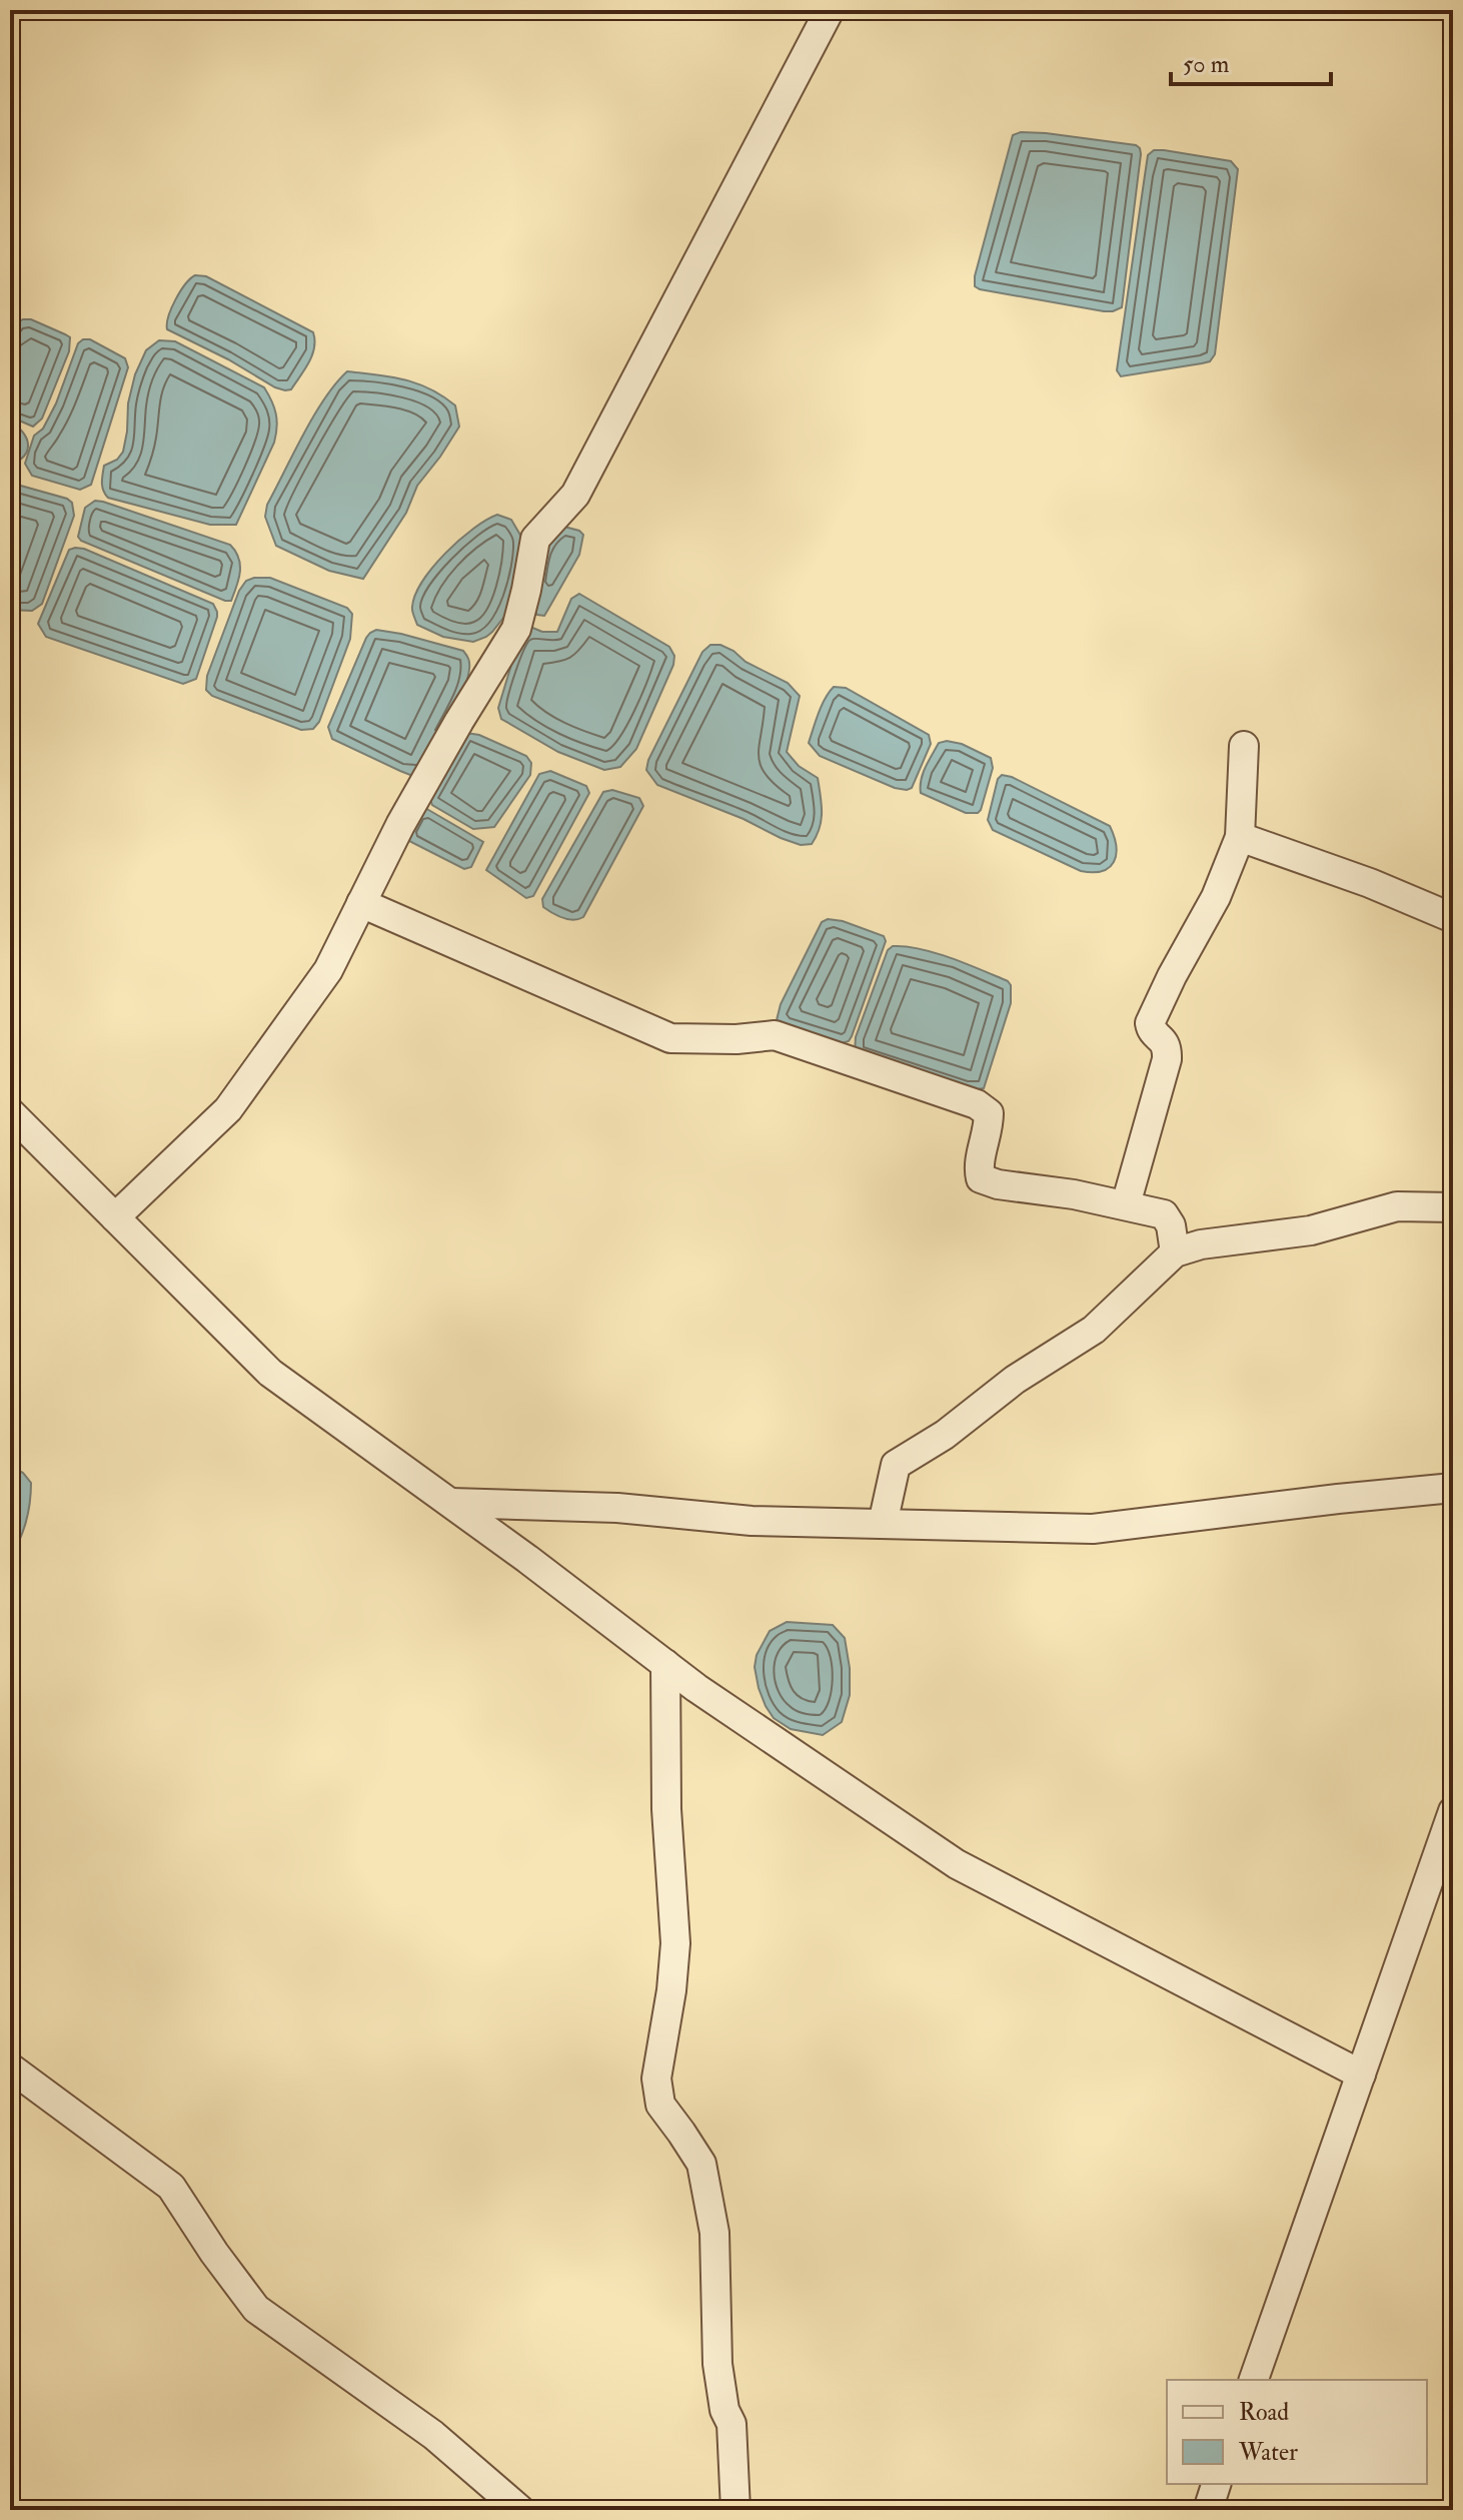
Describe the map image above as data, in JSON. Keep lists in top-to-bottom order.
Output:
{
  "legend": ["Road", "Water"],
  "scale_bar": "50 m"
}
